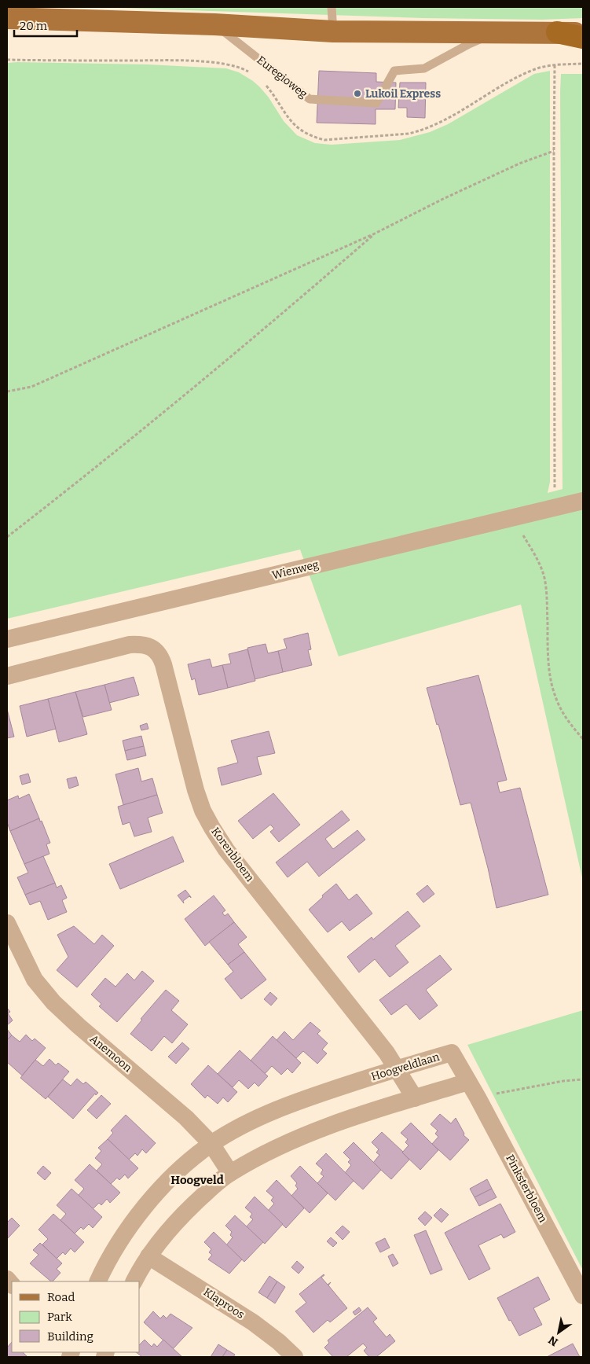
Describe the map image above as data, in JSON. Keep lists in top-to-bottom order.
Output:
{
  "streets": {
    "main road": ["Euregioweg"],
    "street": [
      "Wienweg",
      "Korenbloem",
      "Anemoon",
      "Hoogveldlaan",
      "Pinksterbloem",
      "Klaproos"
    ]
  },
  "crossings": [
    ["Korenbloem", "Hoogveldlaan"],
    ["Anemoon", "Hoogveldlaan"],
    ["Hoogveldlaan", "Pinksterbloem"]
  ],
  "districts": ["Hoogveld"],
  "places": ["Lukoil Express"],
  "legend": ["Road", "Park", "Building"],
  "scale_bar": "20 m",
  "north": "bottom left"
}
